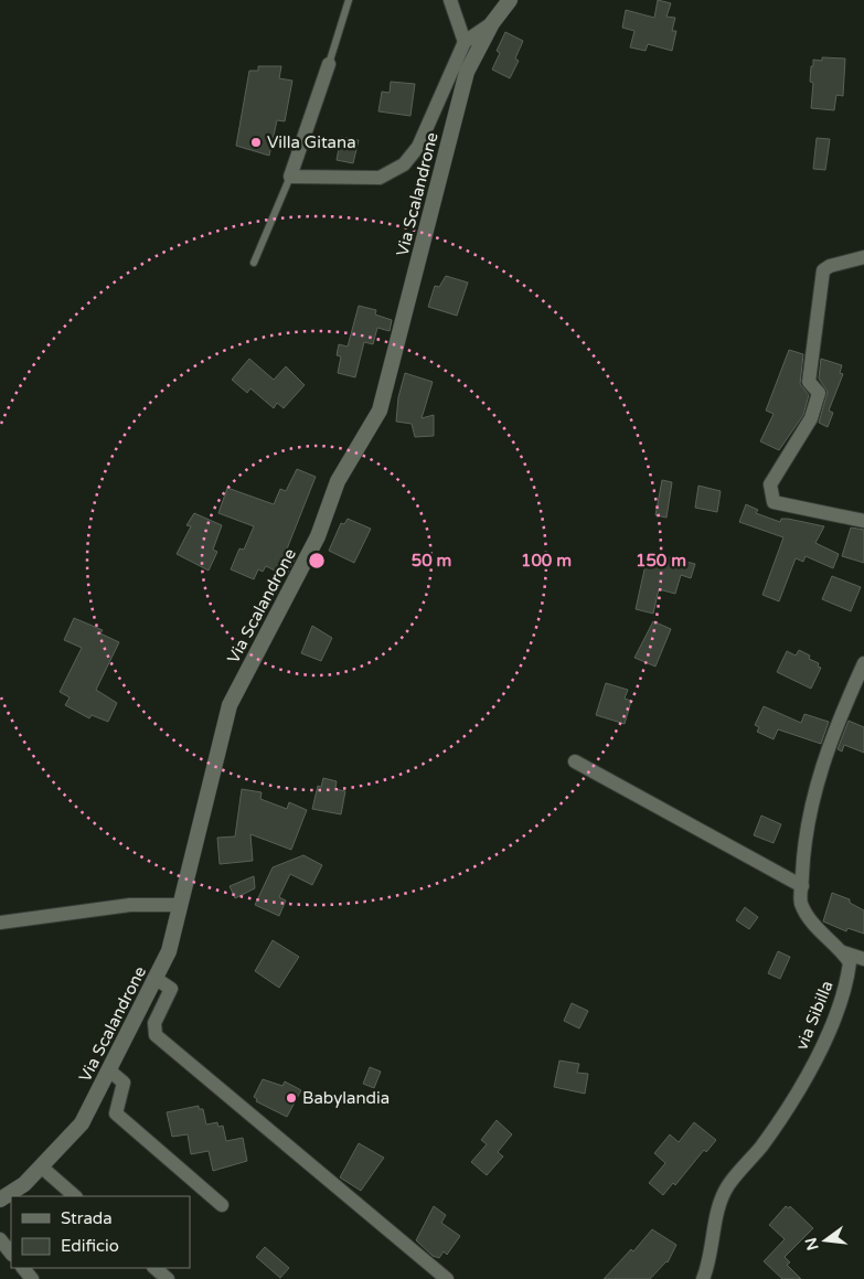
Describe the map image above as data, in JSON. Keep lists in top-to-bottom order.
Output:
{
  "streets": {
    "street": ["Via Scalandrone", "via Sibilla"]
  },
  "places": ["Villa Gitana", "Babylandia"],
  "legend": ["Strada", "Edificio"],
  "north": "left",
  "rings": ["50 m", "100 m", "150 m"]
}
